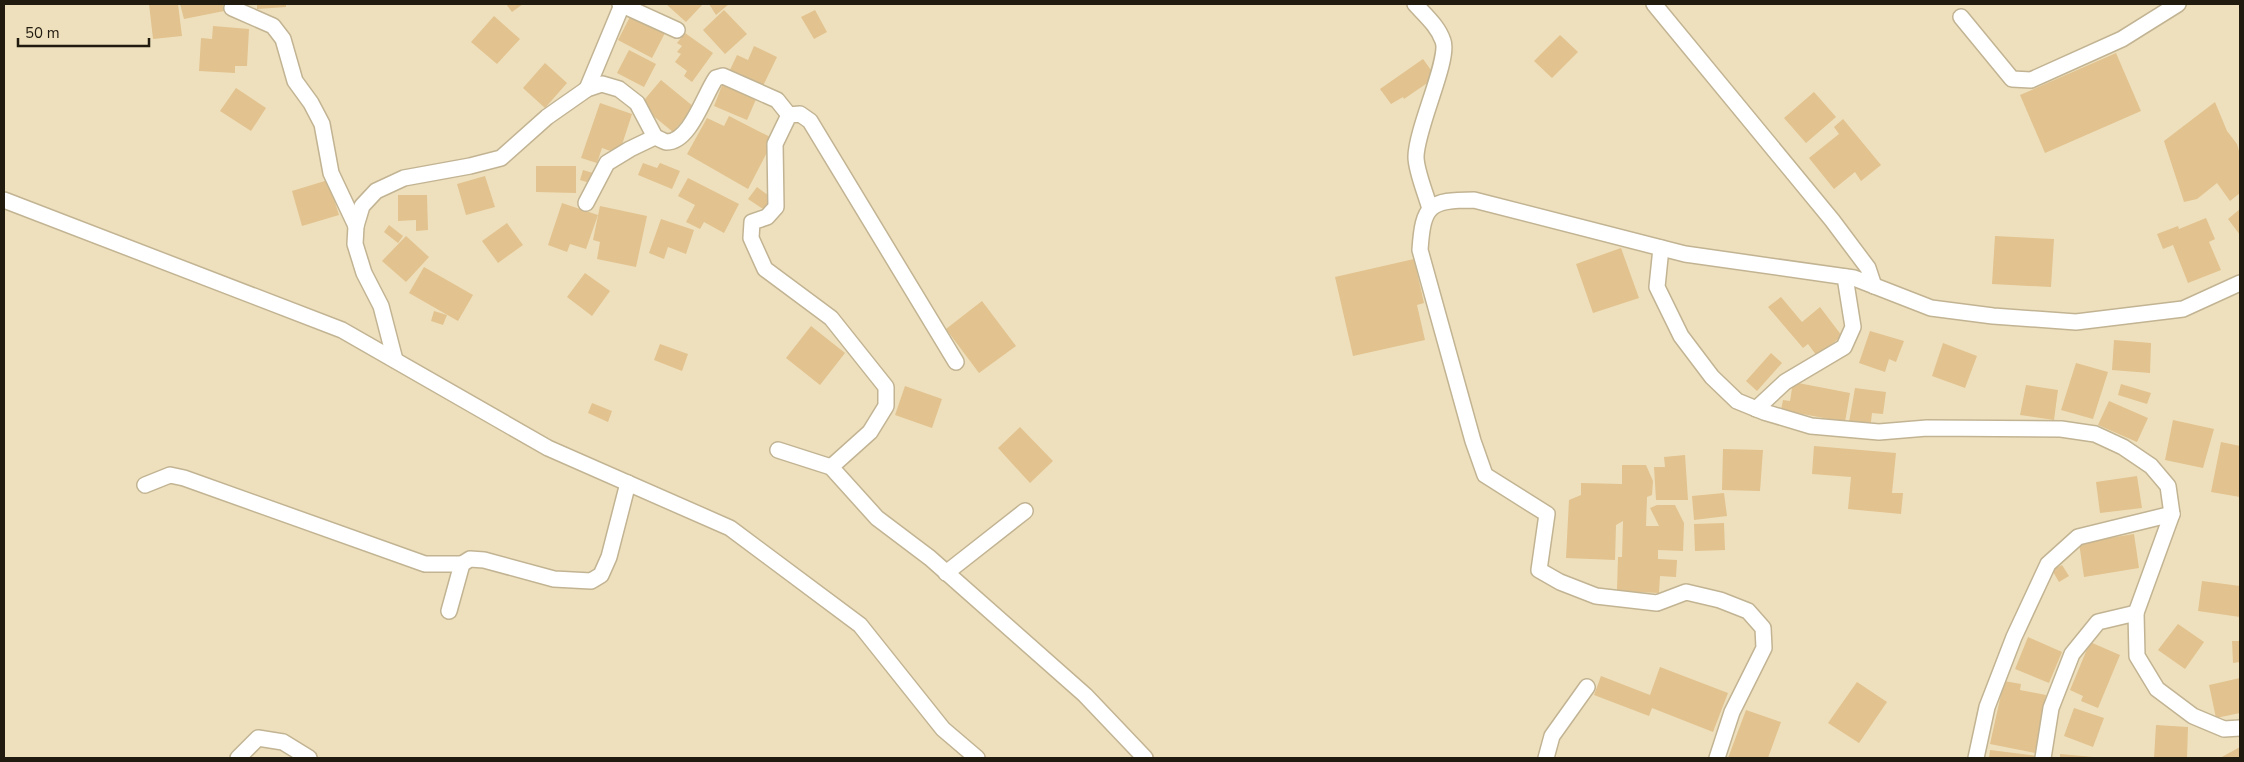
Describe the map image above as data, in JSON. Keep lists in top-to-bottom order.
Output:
{
  "scale_bar": "50 m"
}
